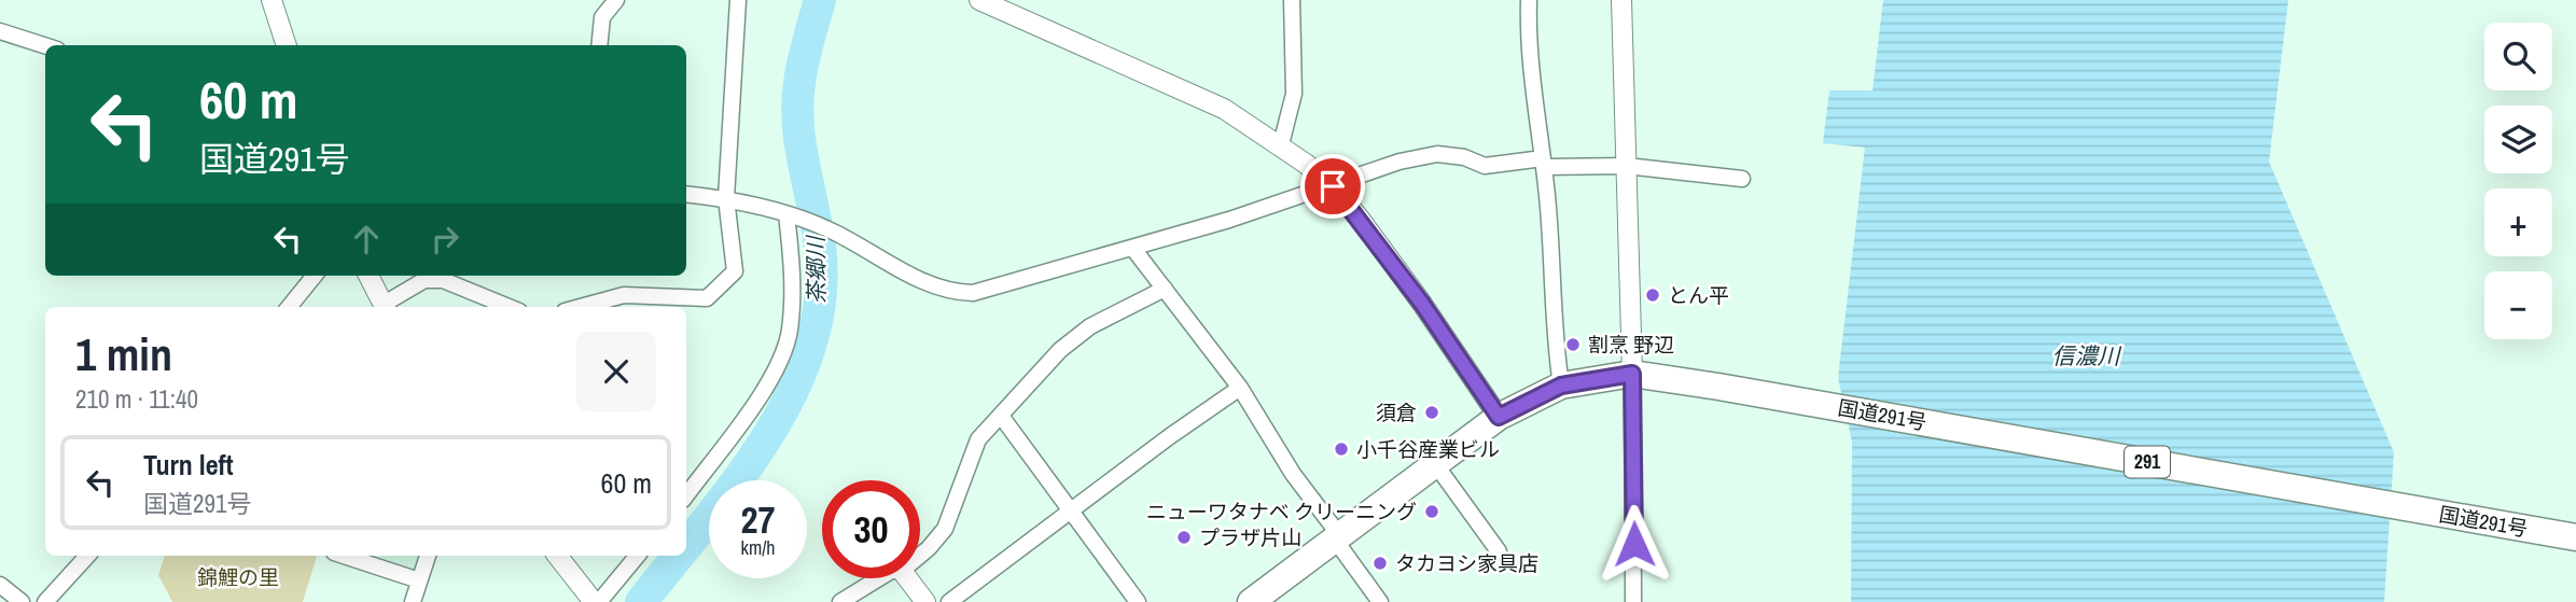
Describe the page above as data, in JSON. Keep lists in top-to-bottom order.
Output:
{
  "streets": {
    "highway": ["国道291号", "291"]
  },
  "water": ["茶郷川", "信濃川"],
  "parks": ["錦鯉の里"],
  "places": [
    "とん平",
    "割烹 野辺",
    "須倉",
    "小千谷産業ビル",
    "ニューワタナベ クリーニング",
    "プラザ片山",
    "タカヨシ家具店"
  ],
  "page": {
    "map_buttons": ["+", "−"],
    "turn": ["60 m", "国道291号"],
    "heading": ["1 min", "210 m · 11:40"],
    "list": [
      {
        "name": "Turn left",
        "note": "国道291号",
        "value": "60 m"
      }
    ],
    "speed": "27 km/h",
    "limit": "30"
  }
}
